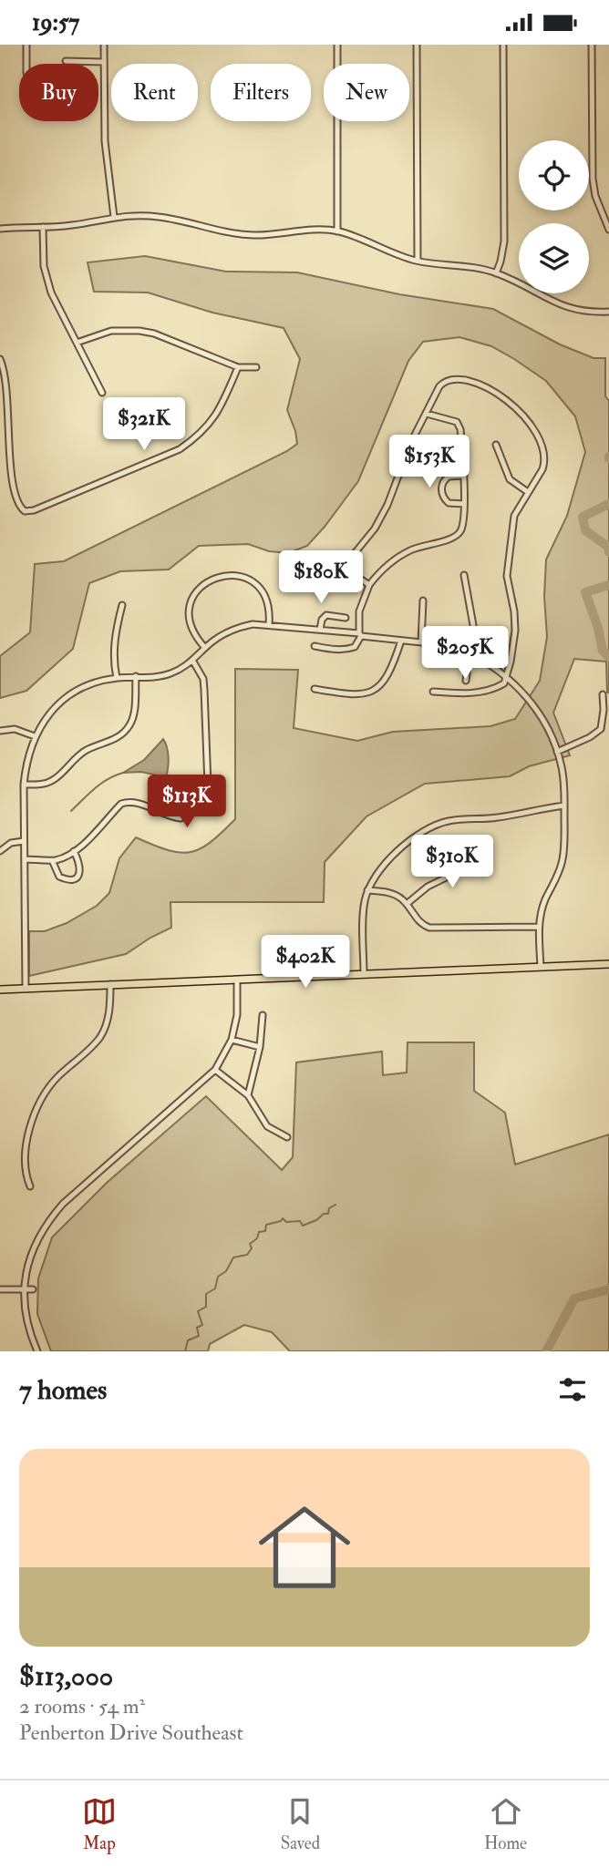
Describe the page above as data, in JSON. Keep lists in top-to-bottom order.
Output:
{
  "page": {
    "status": "19:57",
    "chip": [
      "Buy",
      "Rent",
      "Filters",
      "New"
    ],
    "price": [
      "$321K",
      "$153K",
      "$180K",
      "$205K",
      "$113K",
      "$310K",
      "$402K"
    ],
    "heading": "7 homes",
    "list": [
      {
        "name": "$113,000",
        "note": "2 rooms · 54 m² · Penberton Drive Southeast"
      }
    ],
    "tabs": ["Map", "Saved", "Home"]
  }
}
